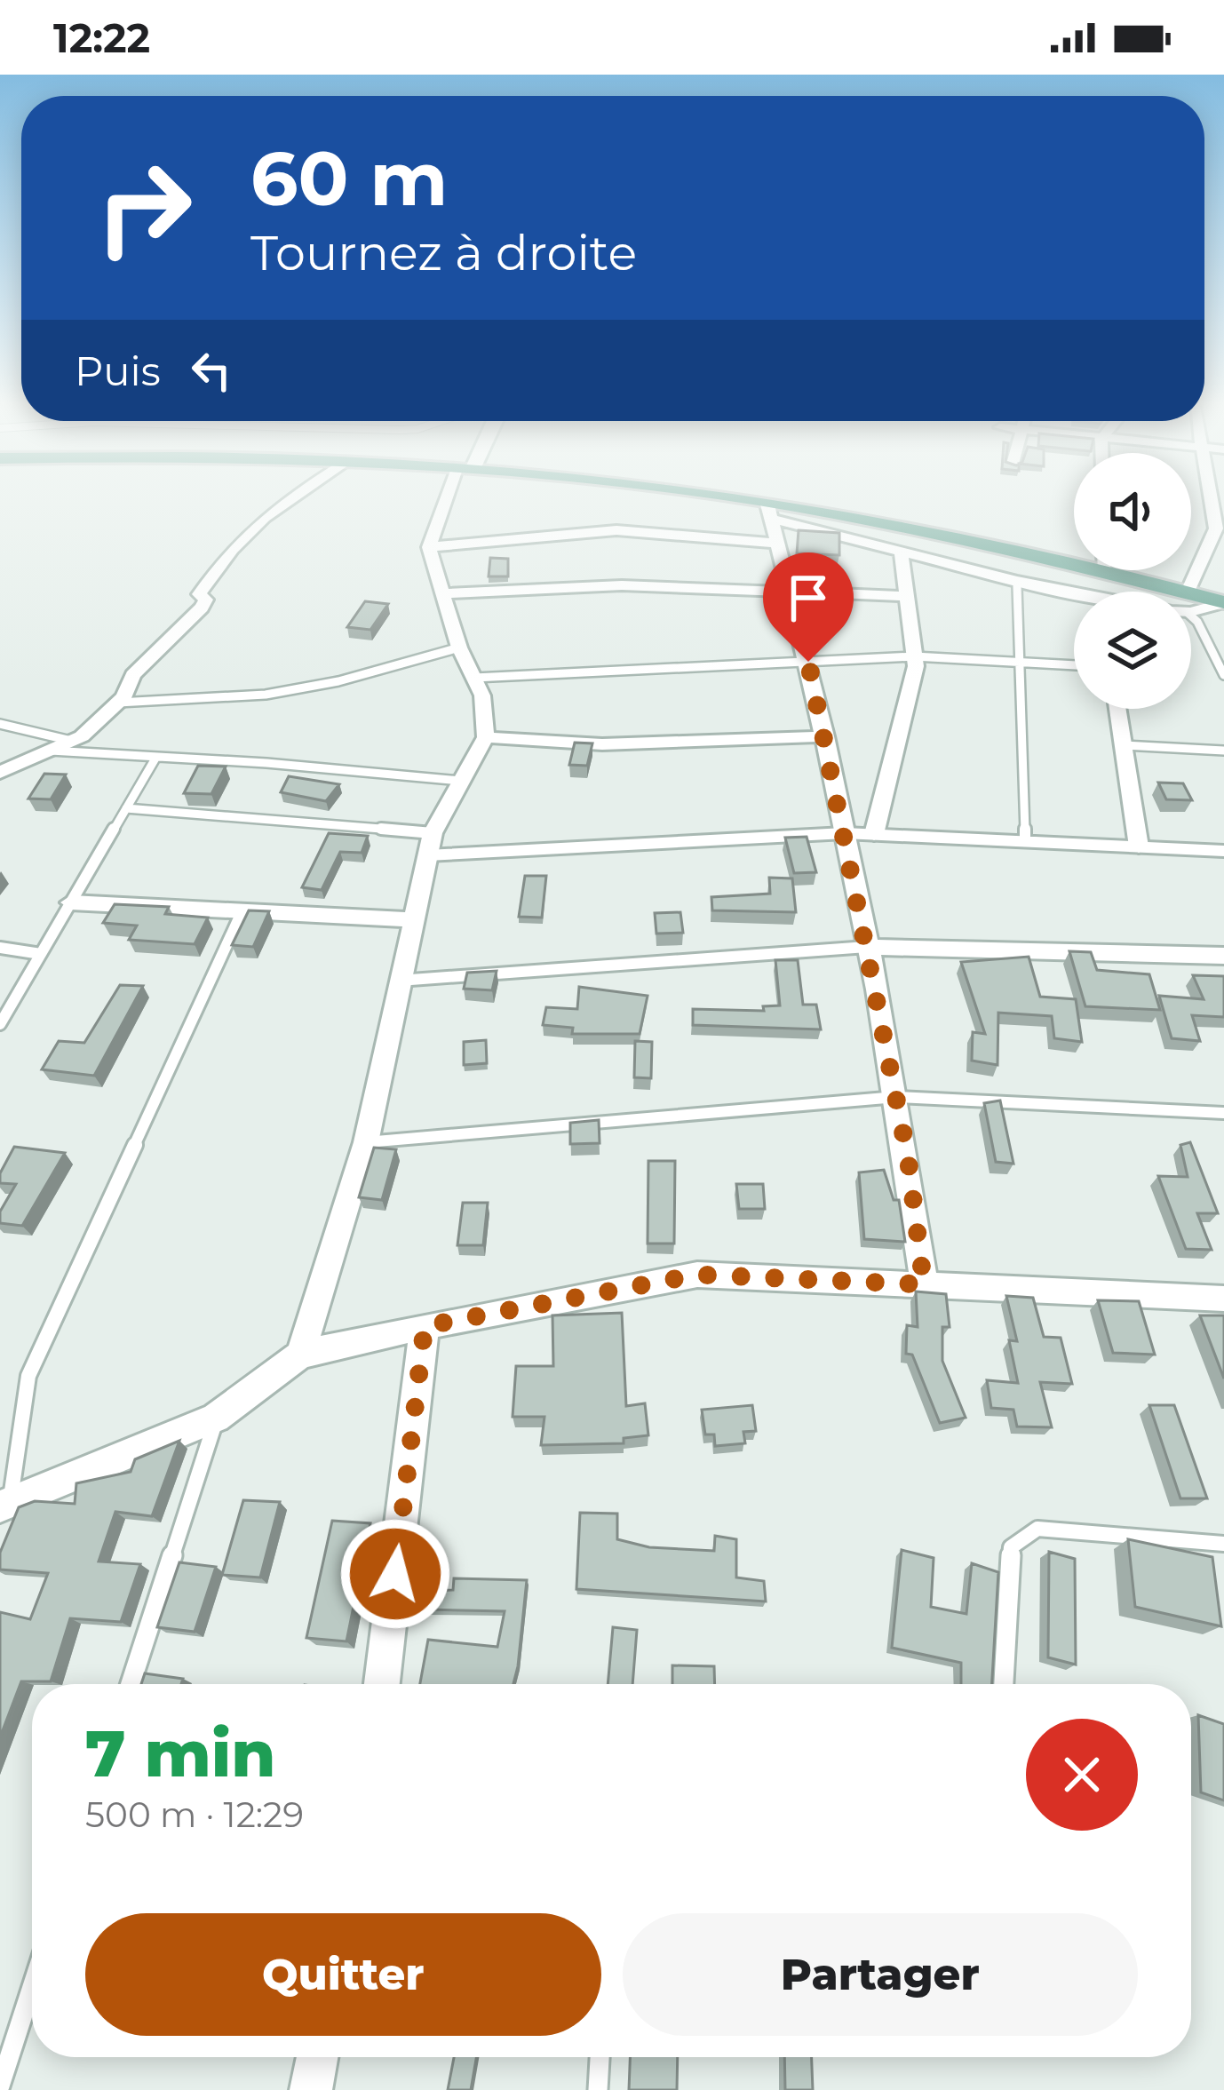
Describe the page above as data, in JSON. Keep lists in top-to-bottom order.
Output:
{
  "page": {
    "status": "12:22",
    "turn": ["60 m", "Tournez à droite"],
    "then": "Puis",
    "heading": ["7 min", "500 m · 12:29"],
    "buttons": ["Quitter", "Partager"]
  }
}
